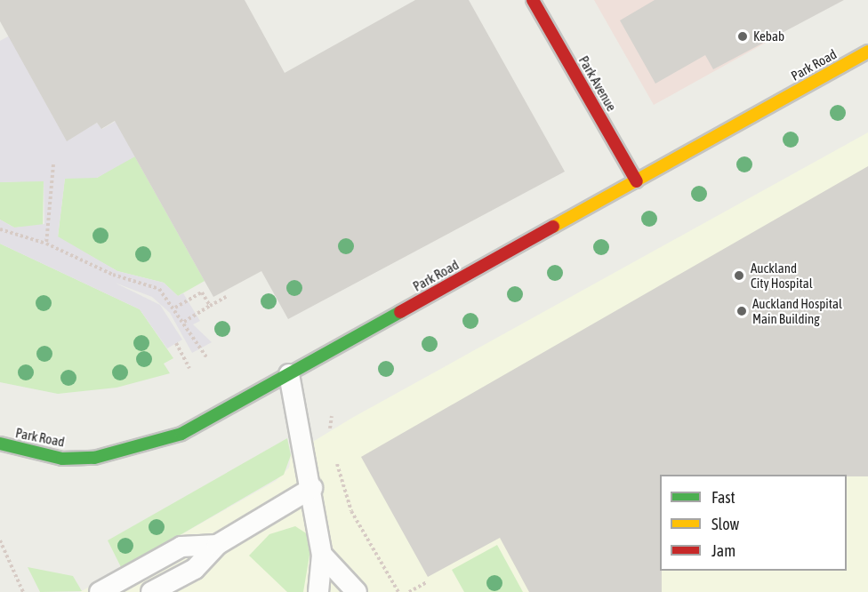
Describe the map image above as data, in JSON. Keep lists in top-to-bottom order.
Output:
{
  "streets": {
    "main road": ["Park Road", "Park Avenue"]
  },
  "crossings": [
    ["Park Road", "Park Avenue"]
  ],
  "places": ["Kebab", "Auckland City Hospital", "Auckland Hospital Main Building"],
  "legend": ["Fast", "Slow", "Jam"]
}
